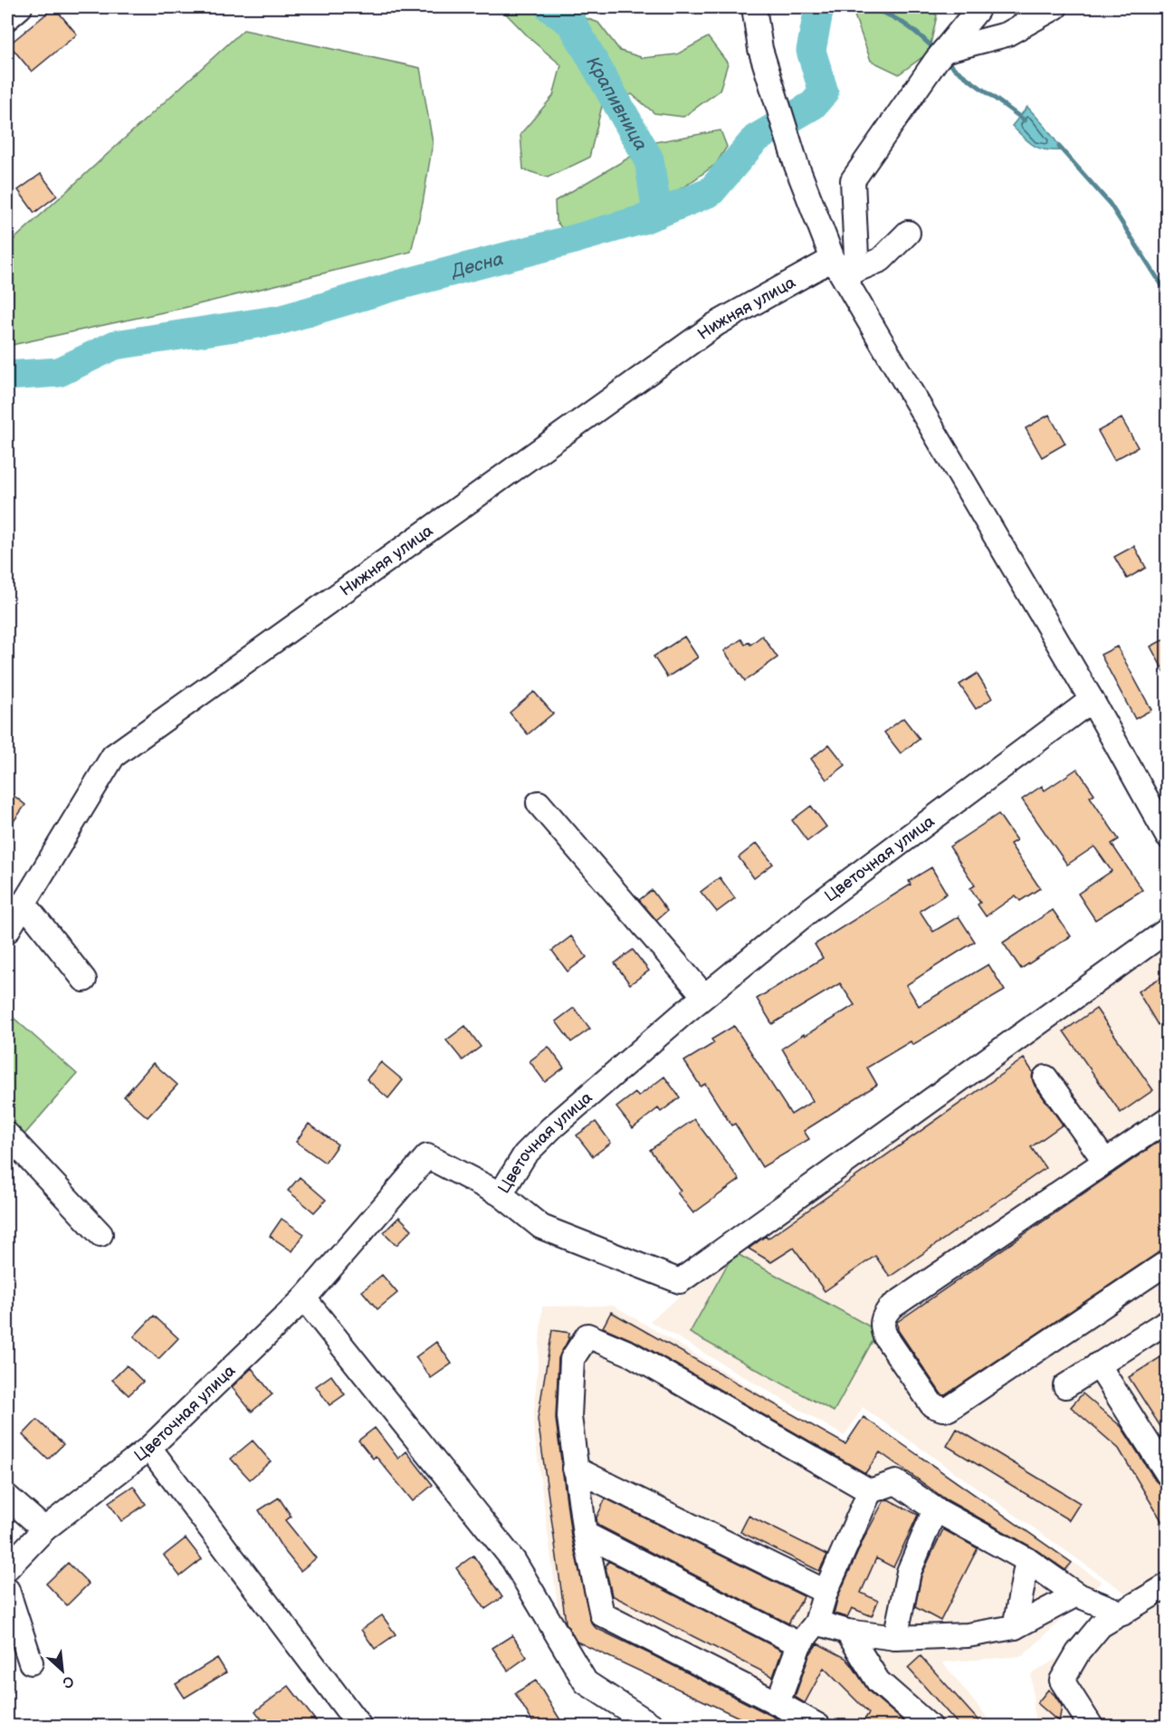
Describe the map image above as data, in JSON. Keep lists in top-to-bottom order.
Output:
{
  "streets": {
    "street": ["Нижняя улица", "Цветочная улица"]
  },
  "water": ["Крапивница", "Десна"],
  "north": "bottom right"
}
